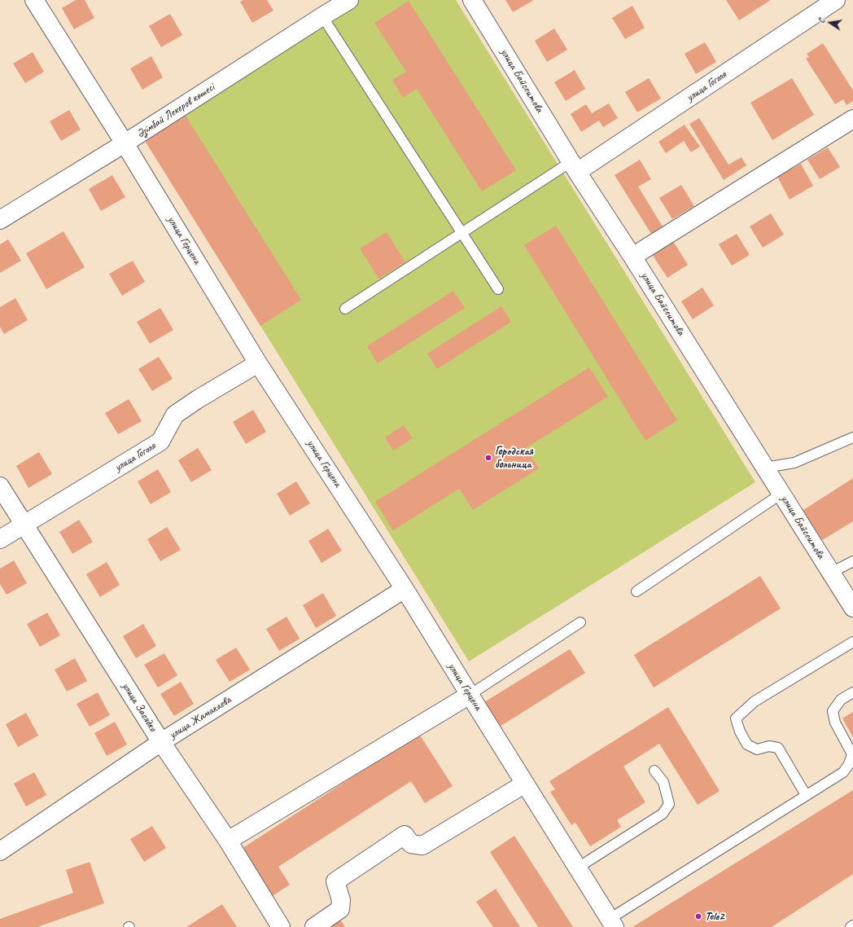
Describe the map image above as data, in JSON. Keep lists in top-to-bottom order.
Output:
{
  "streets": {
    "street": [
      "улица Байсеитова",
      "улица Гоголя",
      "Әзімбай Лекеров көшесі",
      "улица Герцена",
      "улица Засядко",
      "улица Жамакаева"
    ]
  },
  "crossings": [
    ["улица Байсеитова", "улица Гоголя"],
    ["улица Гоголя", "улица Герцена"],
    ["улица Гоголя", "улица Засядко"],
    ["Әзімбай Лекеров көшесі", "улица Герцена"],
    ["улица Герцена", "улица Жамакаева"],
    ["улица Засядко", "улица Жамакаева"]
  ],
  "places": ["Городская больница", "Tele2"],
  "north": "left"
}
